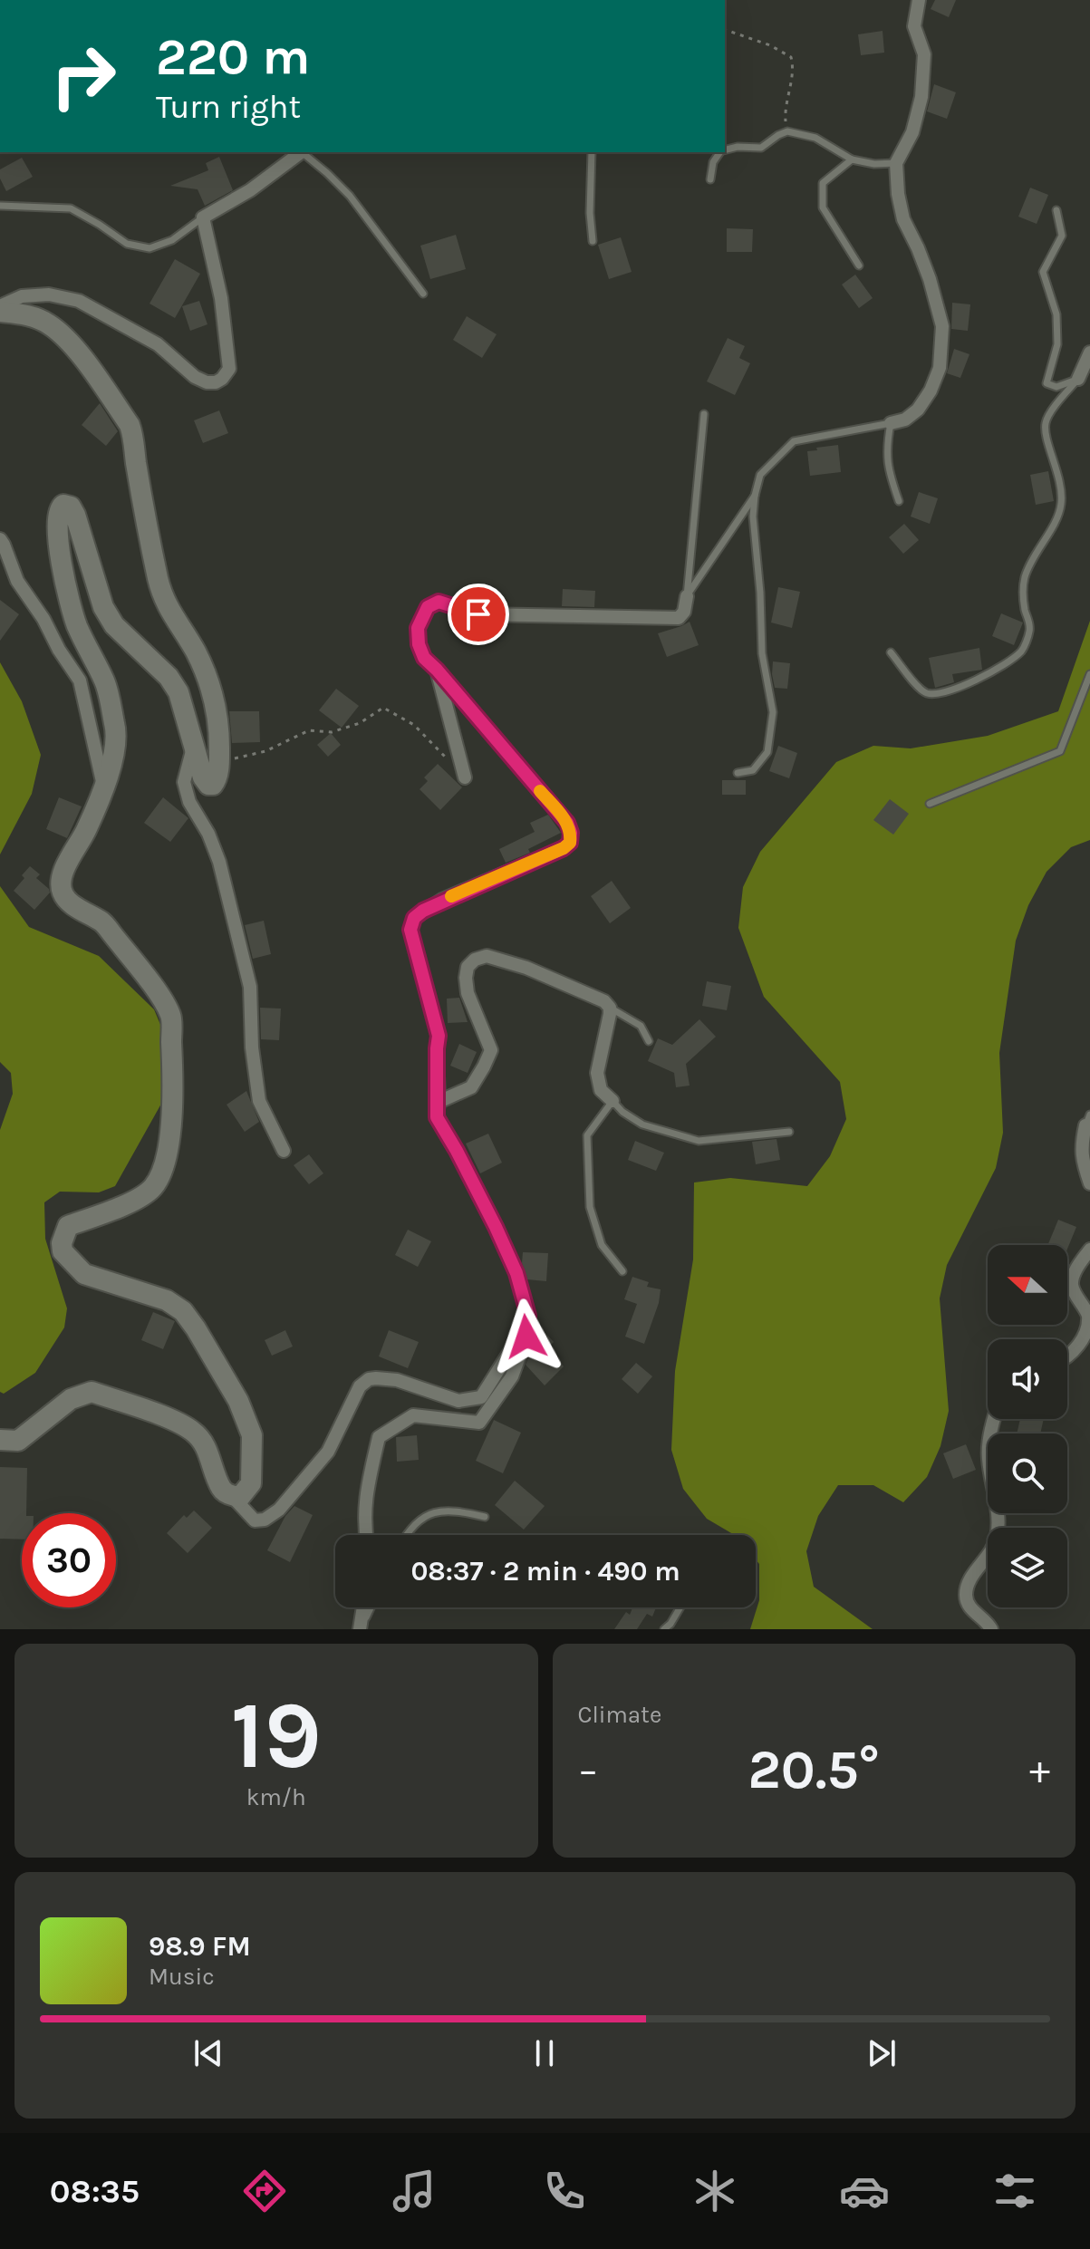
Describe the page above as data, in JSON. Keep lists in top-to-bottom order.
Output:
{
  "north": "left",
  "page": {
    "turn": ["220 m", "Turn right"],
    "limit": "30",
    "trip": "08:37 · 2 min · 490 m",
    "tile": [
      ["19", "km/h"],
      "Climate"
    ],
    "heat": ["−", "20.5°", "+"],
    "song": ["98.9 FM", "Music"],
    "tabs": "08:35"
  }
}
